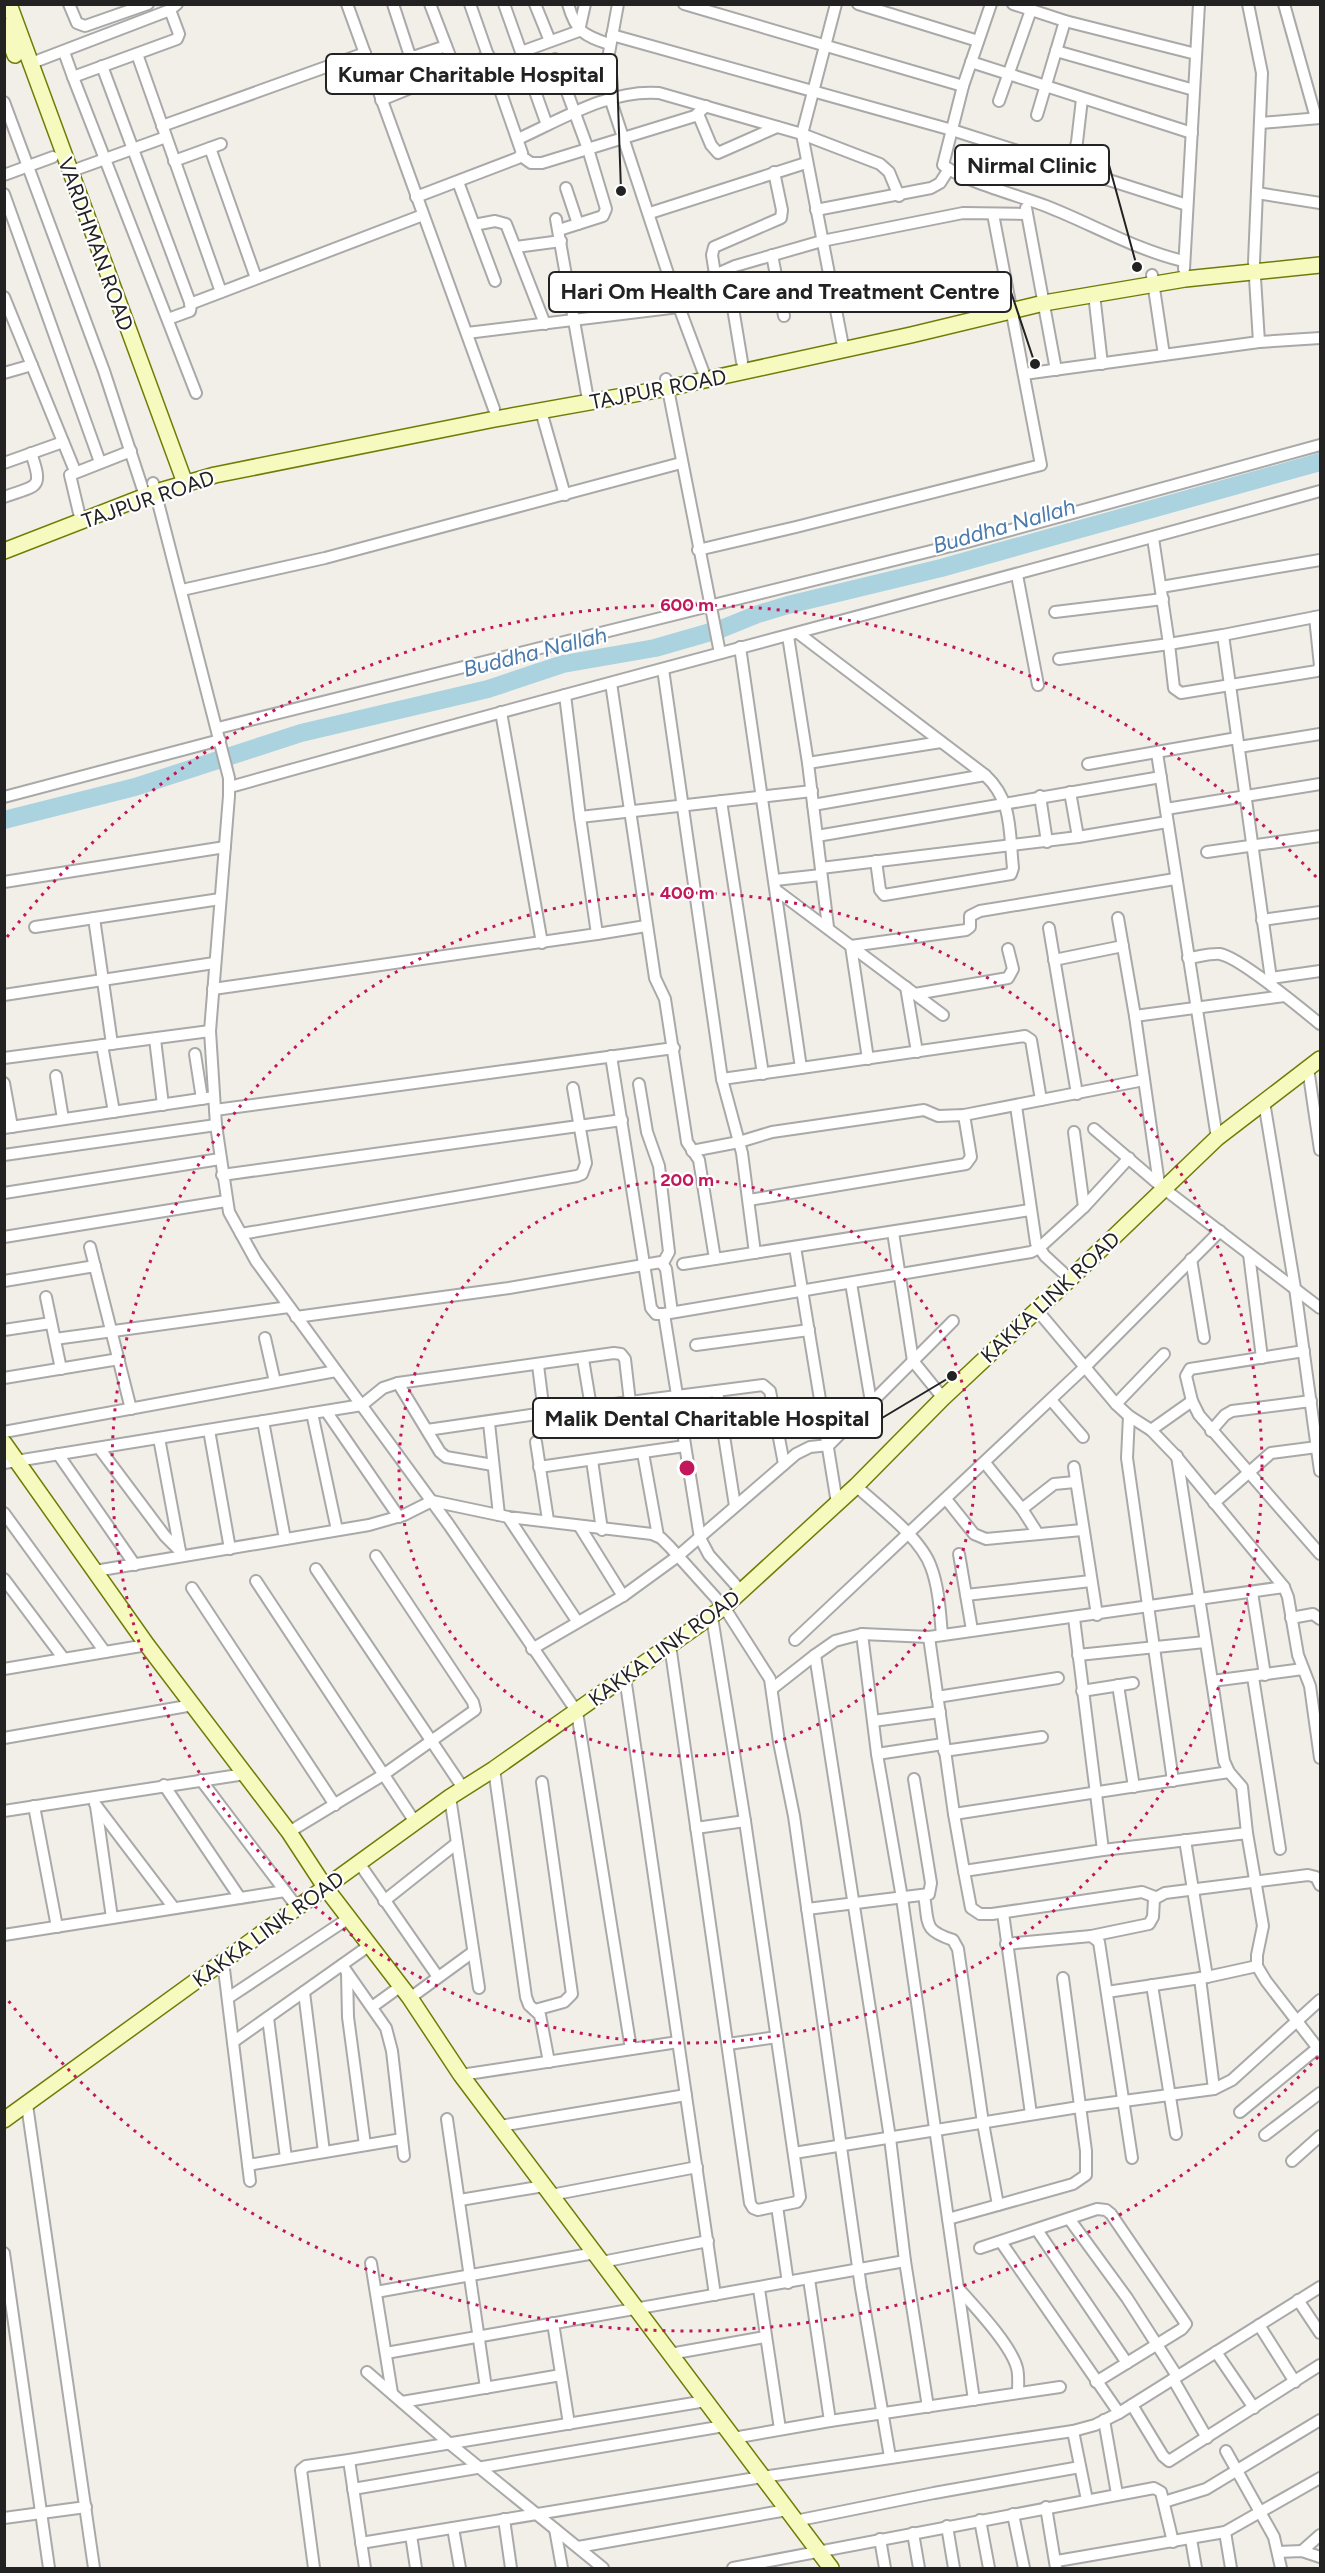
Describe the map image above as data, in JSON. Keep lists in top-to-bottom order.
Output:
{
  "streets": {
    "street": ["VARDHMAN ROAD", "TAJPUR ROAD", "KAKKA LINK ROAD"]
  },
  "crossings": [
    ["VARDHMAN ROAD", "TAJPUR ROAD"]
  ],
  "water": ["Buddha Nallah"],
  "places": [
    "Kumar Charitable Hospital",
    "Nirmal Clinic",
    "Hari Om Health Care and Treatment Centre",
    "Malik Dental Charitable Hospital"
  ],
  "rings": ["600 m", "400 m", "200 m"]
}
